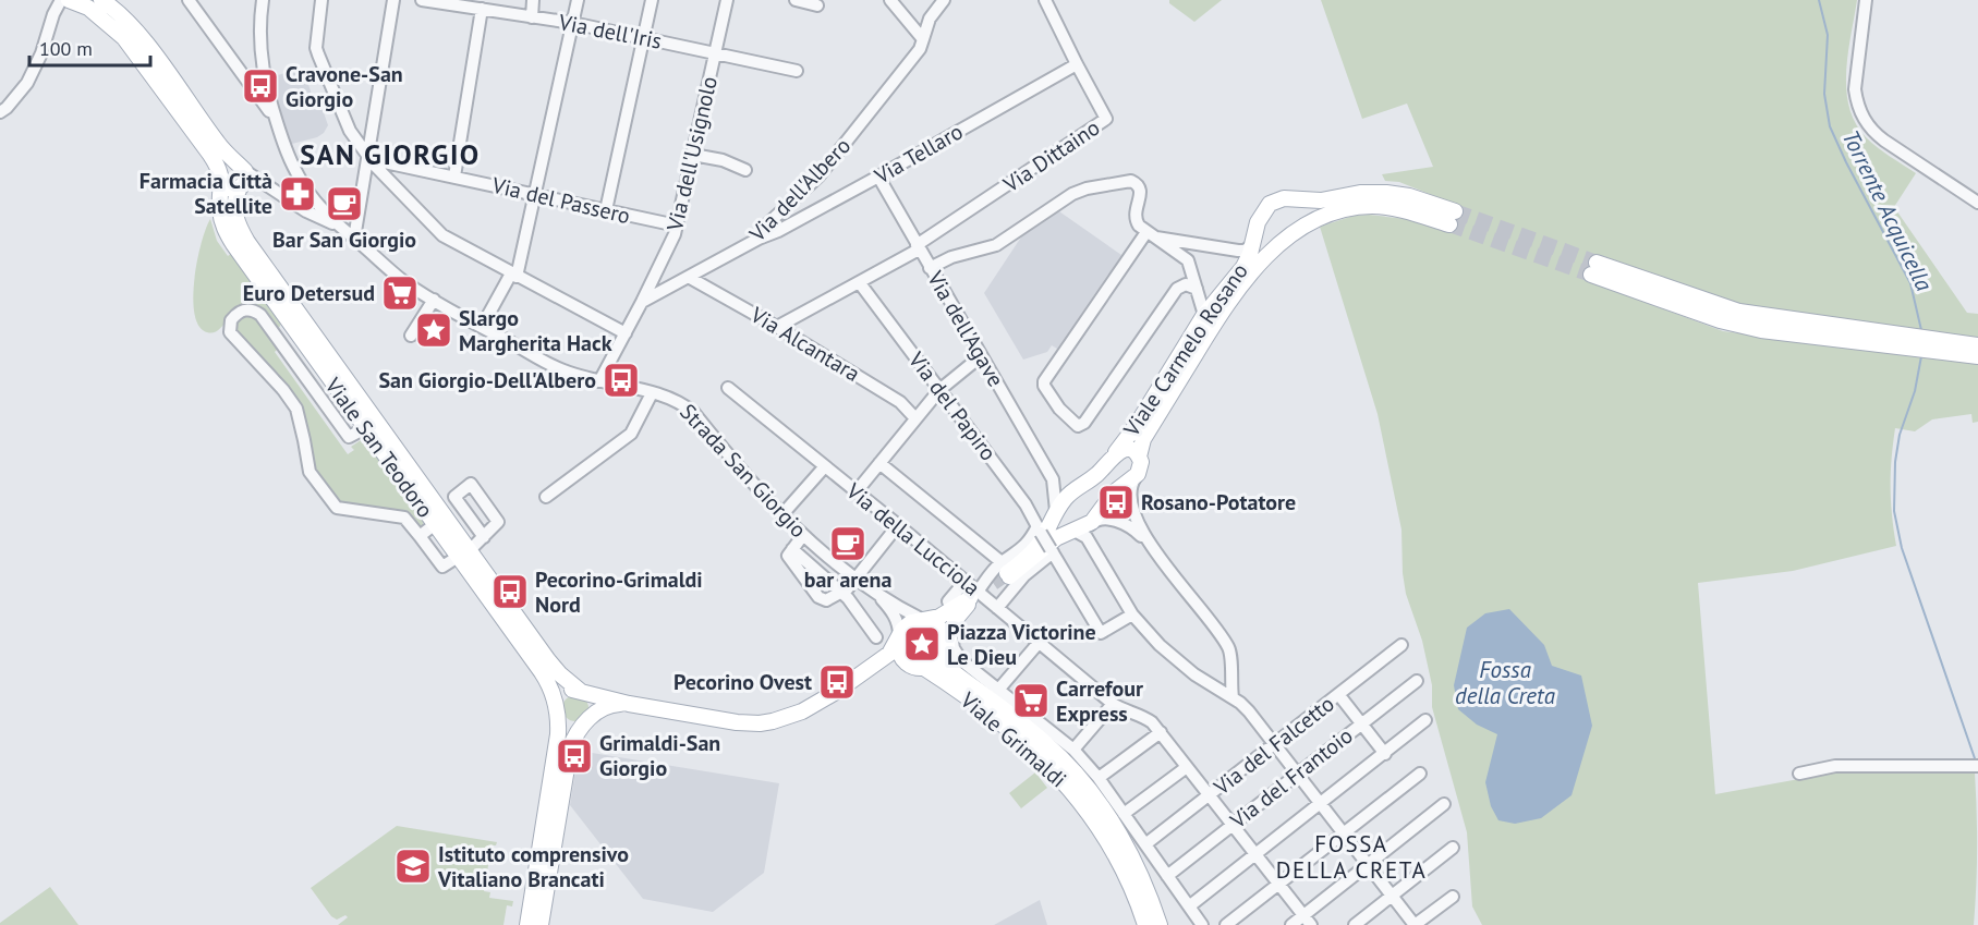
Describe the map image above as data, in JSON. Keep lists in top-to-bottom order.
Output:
{
  "streets": {
    "main road": ["Viale Carmelo Rosano", "Viale San Teodoro", "Viale Grimaldi"],
    "street": [
      "Via dell'Iris",
      "Via dell'Usignolo",
      "Via Tellaro",
      "Via Dittaino",
      "Via dell'Albero",
      "Via del Passero",
      "Via dell'Agave",
      "Via Alcantara",
      "Via del Papiro",
      "Strada San Giorgio",
      "Via della Lucciola",
      "Via del Falcetto",
      "Via del Frantoio"
    ]
  },
  "crossings": [
    ["Via dell'Iris", "Via dell'Usignolo"],
    ["Via dell'Usignolo", "Via dell'Albero"],
    ["Via dell'Usignolo", "Via del Passero"],
    ["Via Tellaro", "Via Dittaino"],
    ["Via Tellaro", "Via dell'Albero"],
    ["Via Tellaro", "Via dell'Agave"],
    ["Via Dittaino", "Via dell'Agave"],
    ["Via Dittaino", "Via Alcantara"],
    ["Via Dittaino", "Via del Papiro"],
    ["Via dell'Albero", "Via Alcantara"],
    ["Via della Lucciola", "Via del Falcetto"],
    ["Via della Lucciola", "Via del Frantoio"]
  ],
  "districts": ["SAN GIORGIO", "FOSSA DELLA CRETA"],
  "water": ["Torrente Acquicella", "Fossa della Creta"],
  "places": {
    "bus stop": [
      "Cravone-San Giorgio",
      "San Giorgio-Dell'Albero",
      "Rosano-Potatore",
      "Pecorino-Grimaldi Nord",
      "Pecorino Ovest",
      "Grimaldi-San Giorgio"
    ],
    "pharmacy": ["Farmacia Città Satellite"],
    "cafe": ["Bar San Giorgio", "bar arena"],
    "supermarket": ["Euro Detersud", "Carrefour Express"],
    "place": ["Slargo Margherita Hack", "Piazza Victorine Le Dieu"],
    "school or university": ["Istituto comprensivo Vitaliano Brancati"]
  },
  "scale_bar": "100 m"
}
